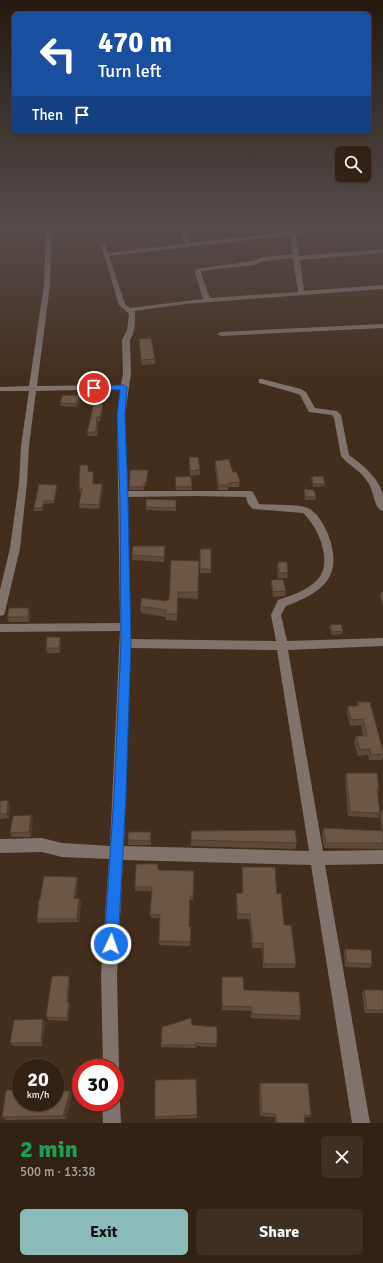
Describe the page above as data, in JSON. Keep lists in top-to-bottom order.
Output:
{
  "page": {
    "turn": ["470 m", "Turn left"],
    "then": "Then",
    "speed": "20 km/h",
    "limit": "30",
    "heading": ["2 min", "500 m · 13:38"],
    "buttons": ["Exit", "Share"]
  }
}
